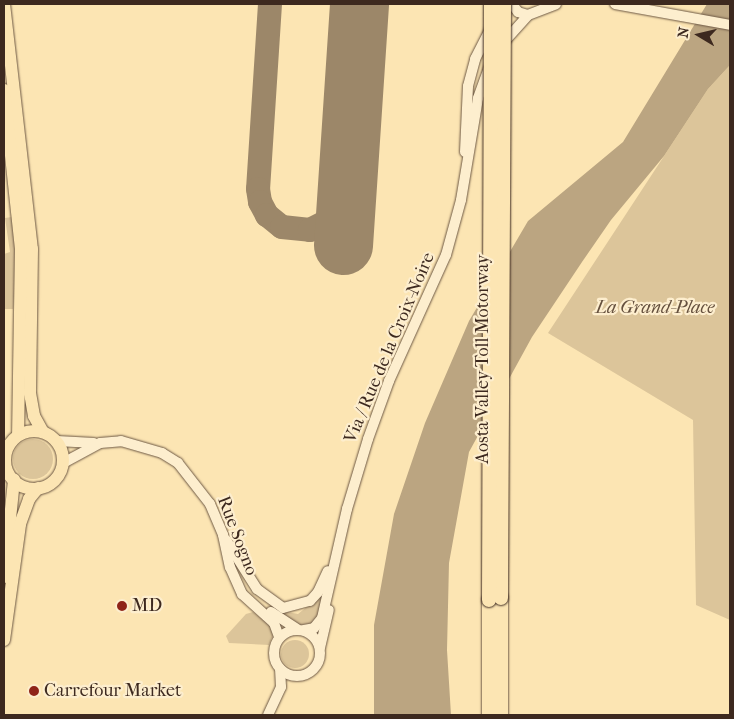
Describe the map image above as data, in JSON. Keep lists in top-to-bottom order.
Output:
{
  "streets": {
    "highway": ["Aosta Valley Toll Motorway"],
    "street": ["Via / Rue de la Croix-Noire", "Rue Sogno"]
  },
  "crossings": [
    ["Via / Rue de la Croix-Noire", "Rue Sogno"]
  ],
  "parks": ["La Grand-Place"],
  "places": ["MD", "Carrefour Market"],
  "north": "left"
}
